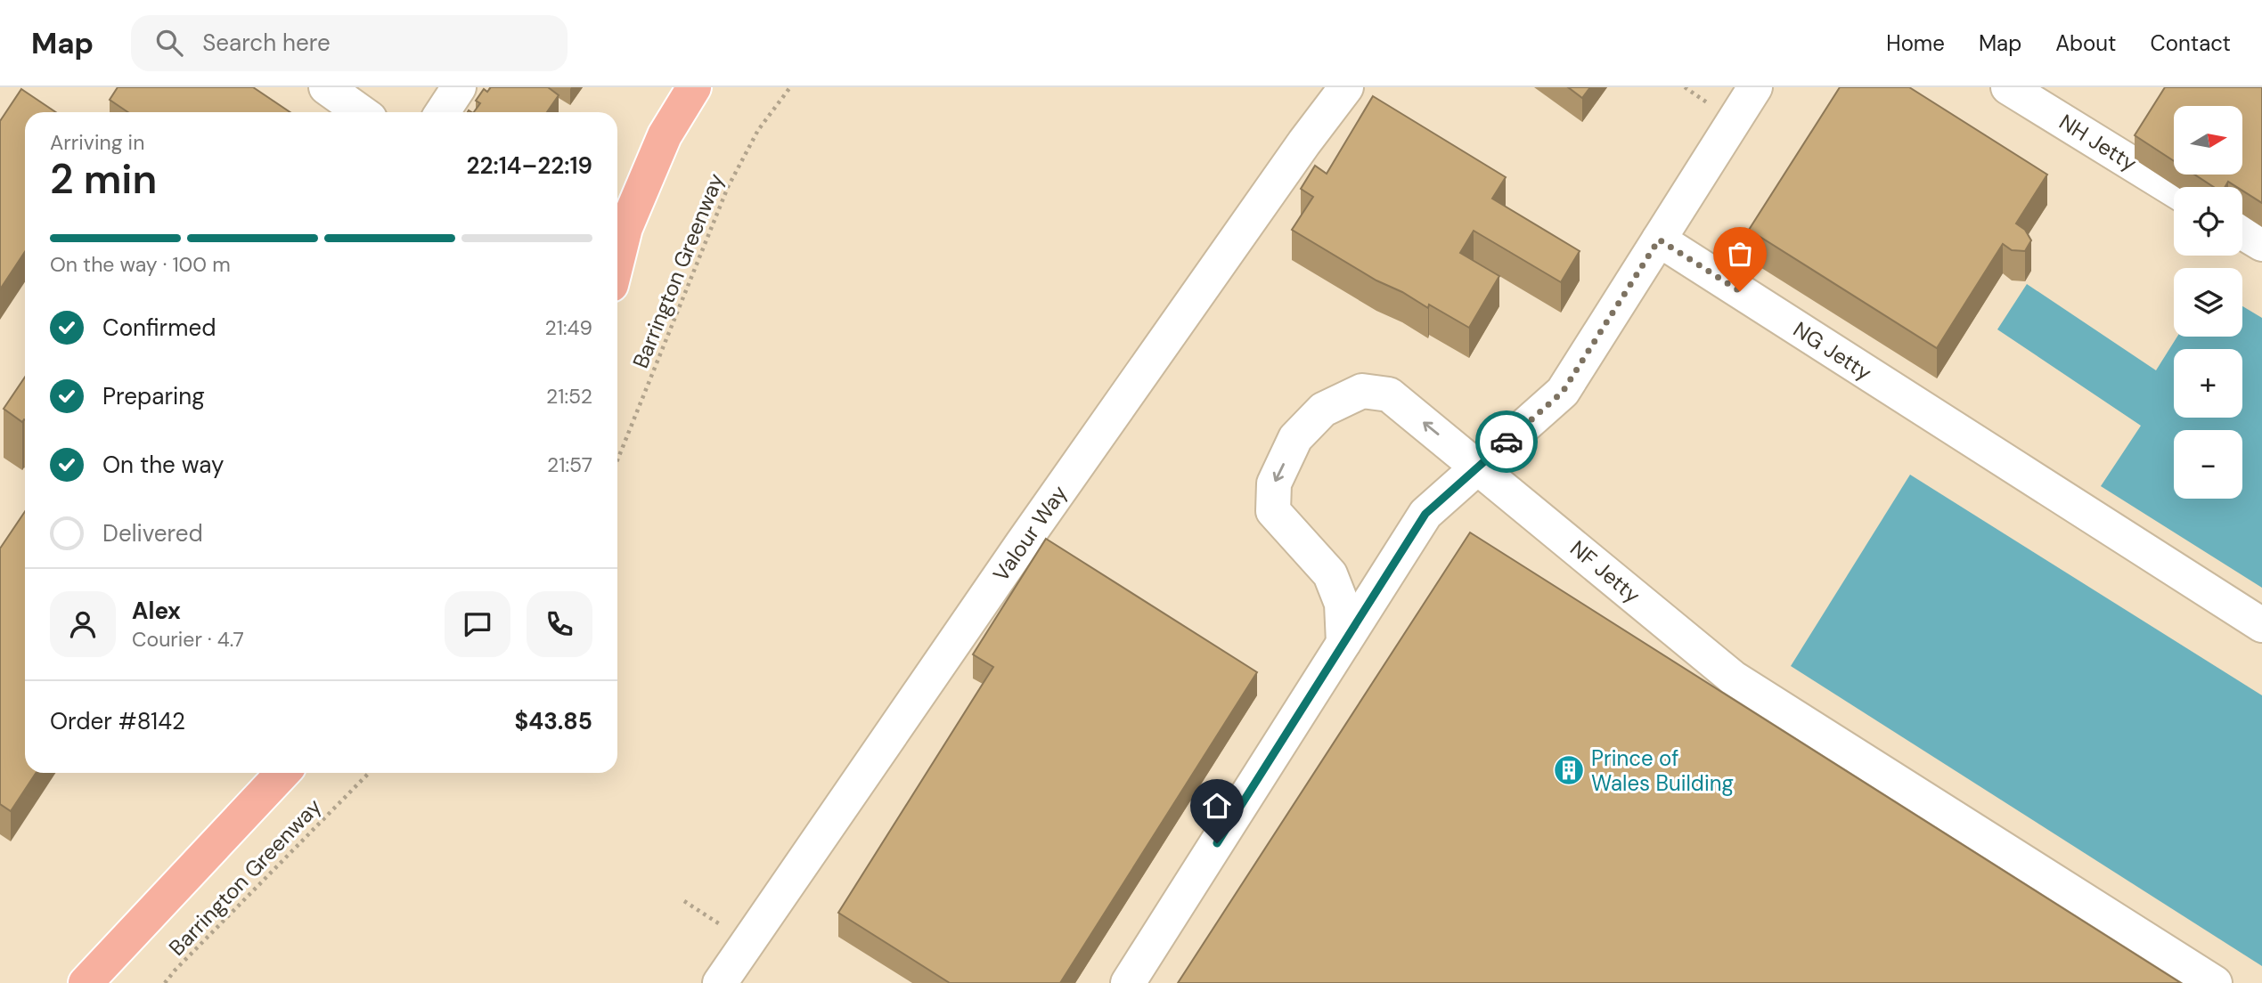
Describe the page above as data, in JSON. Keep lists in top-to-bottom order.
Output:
{
  "streets": {
    "street": [
      "NH Jetty",
      "NG Jetty",
      "Valour Way",
      "NF Jetty"
    ],
    "path": ["Barrington Greenway"]
  },
  "places": {
    "building": ["Prince of Wales Building"]
  },
  "north": "right",
  "page": {
    "header": "Map",
    "search": "Search here",
    "nav": [
      "Home",
      "Map",
      "About",
      "Contact"
    ],
    "map_buttons": ["+", "−"],
    "heading": ["2 min", "Arriving in", "22:14–22:19"],
    "panel": [
      "Alex",
      "Courier · 4.7",
      "Order #8142",
      "$43.85"
    ],
    "bar": "On the way · 100 m",
    "list": [
      ["Confirmed", "21:49"],
      ["Preparing", "21:52"],
      ["On the way", "21:57"],
      "Delivered"
    ]
  }
}
